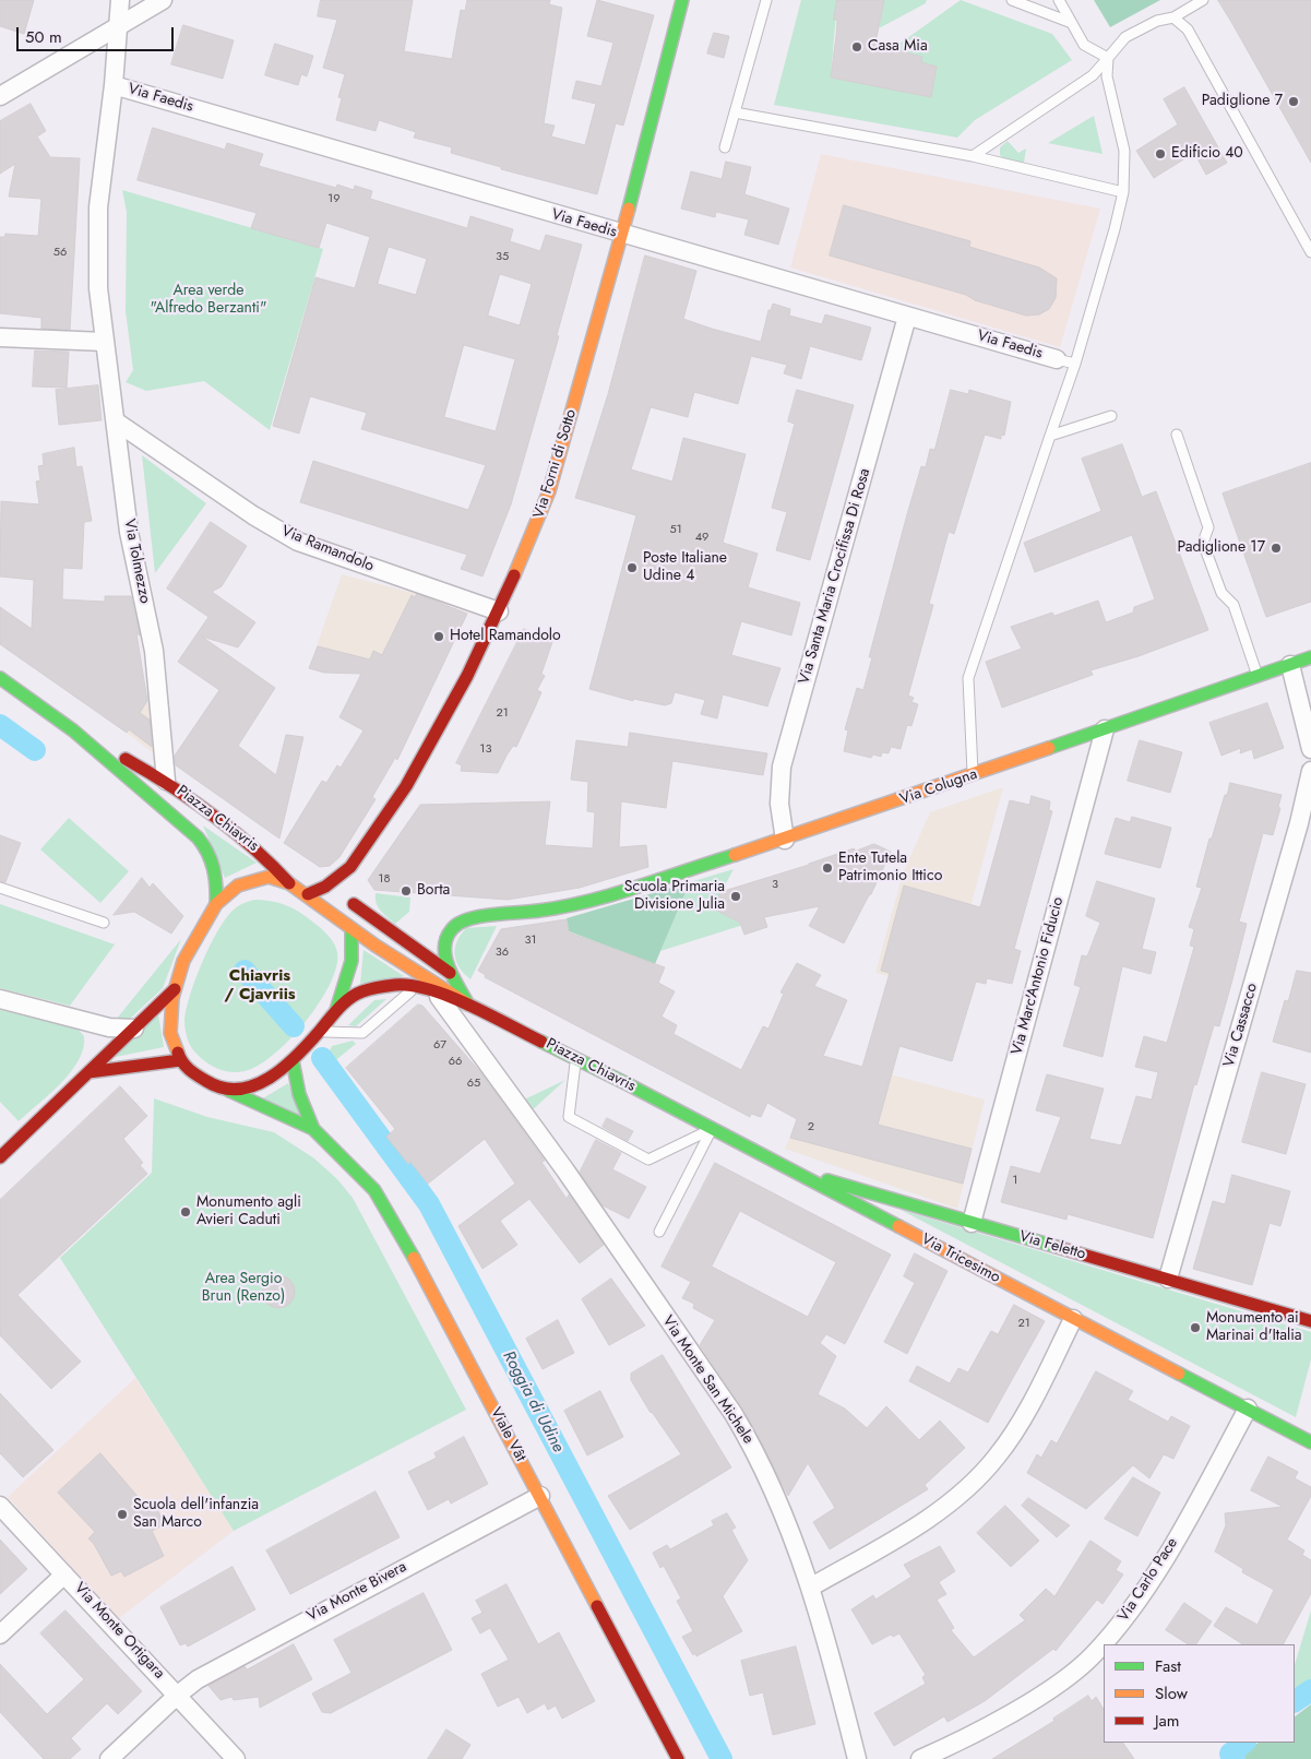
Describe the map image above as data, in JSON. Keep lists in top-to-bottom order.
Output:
{
  "streets": {
    "main road": [
      "Via Forni di Sotto",
      "Via Colugna",
      "Piazza Chiavris",
      "Via Feletto",
      "Via Tricesimo",
      "Viale Vât"
    ],
    "street": [
      "Via Faedis",
      "Via Ramandolo",
      "Via Tolmezzo",
      "Via Santa Maria Crocifissa Di Rosa",
      "Via Marc'Antonio Fiducio",
      "Via Cassacco",
      "Via Monte San Michele",
      "Via Carlo Pace",
      "Via Monte Bivera",
      "Via Monte Ortigara"
    ]
  },
  "crossings": [
    ["Via Faedis", "Via Forni di Sotto"],
    ["Via Faedis", "Via Tolmezzo"],
    ["Via Faedis", "Via Santa Maria Crocifissa Di Rosa"],
    ["Via Forni di Sotto", "Via Ramandolo"],
    ["Via Forni di Sotto", "Piazza Chiavris"],
    ["Via Forni di Sotto", "Viale Vât"],
    ["Via Ramandolo", "Via Tolmezzo"],
    ["Via Tolmezzo", "Piazza Chiavris"],
    ["Via Santa Maria Crocifissa Di Rosa", "Via Colugna"],
    ["Via Colugna", "Via Marc'Antonio Fiducio"],
    ["Piazza Chiavris", "Via Tricesimo"],
    ["Piazza Chiavris", "Via Monte San Michele"],
    ["Piazza Chiavris", "Viale Vât"],
    ["Via Marc'Antonio Fiducio", "Via Feletto"],
    ["Via Cassacco", "Via Feletto"],
    ["Via Feletto", "Via Tricesimo"],
    ["Via Tricesimo", "Via Carlo Pace"],
    ["Viale Vât", "Via Monte Bivera"],
    ["Via Monte Bivera", "Via Monte Ortigara"]
  ],
  "districts": ["Chiavris / Cjavriis"],
  "water": ["Roggia di Udine"],
  "parks": ["Area verde \"Alfredo Berzanti\"", "Area Sergio Brun (Renzo)"],
  "places": [
    "Casa Mia",
    "Padiglione 7",
    "Edificio 40",
    "Padiglione 17",
    "Poste Italiane Udine 4",
    "Hotel Ramandolo",
    "Ente Tutela Patrimonio Ittico",
    "Borta",
    "Scuola Primaria Divisione Julia",
    "Monumento agli Avieri Caduti",
    "Monumento ai Marinai d'Italia",
    "Scuola dell'infanzia San Marco"
  ],
  "house_numbers": [
    "19",
    "56",
    "35",
    "51",
    "49",
    "21",
    "13",
    "18",
    "3",
    "31",
    "36",
    "67",
    "66",
    "65",
    "2",
    "1",
    "21"
  ],
  "legend": ["Fast", "Slow", "Jam"],
  "scale_bar": "50 m"
}
